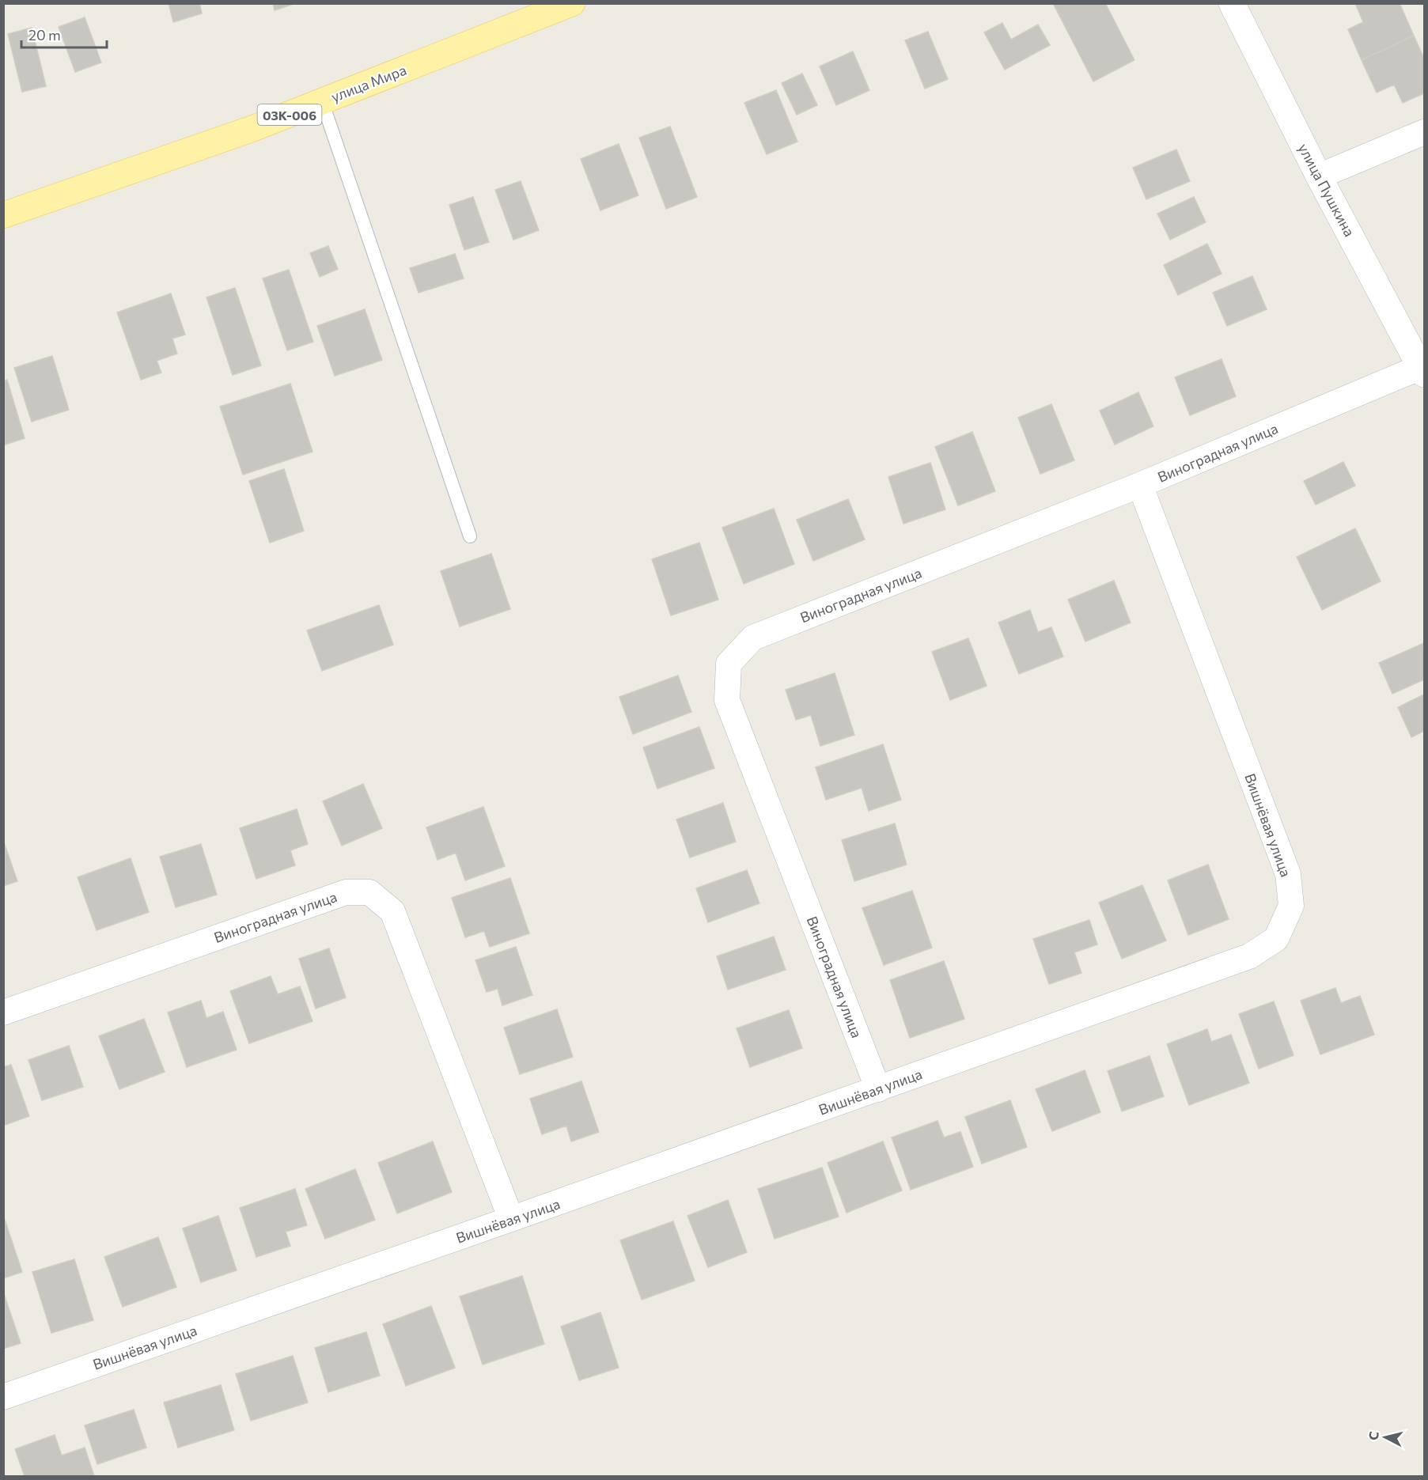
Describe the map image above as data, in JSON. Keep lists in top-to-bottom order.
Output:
{
  "streets": {
    "main road": ["улица Мира", "03К-006"],
    "street": ["улица Пушкина", "Виноградная улица", "Вишнёвая улица"]
  },
  "crossings": [
    ["улица Пушкина", "Виноградная улица"],
    ["Виноградная улица", "Вишнёвая улица"]
  ],
  "scale_bar": "20 m",
  "north": "left"
}
